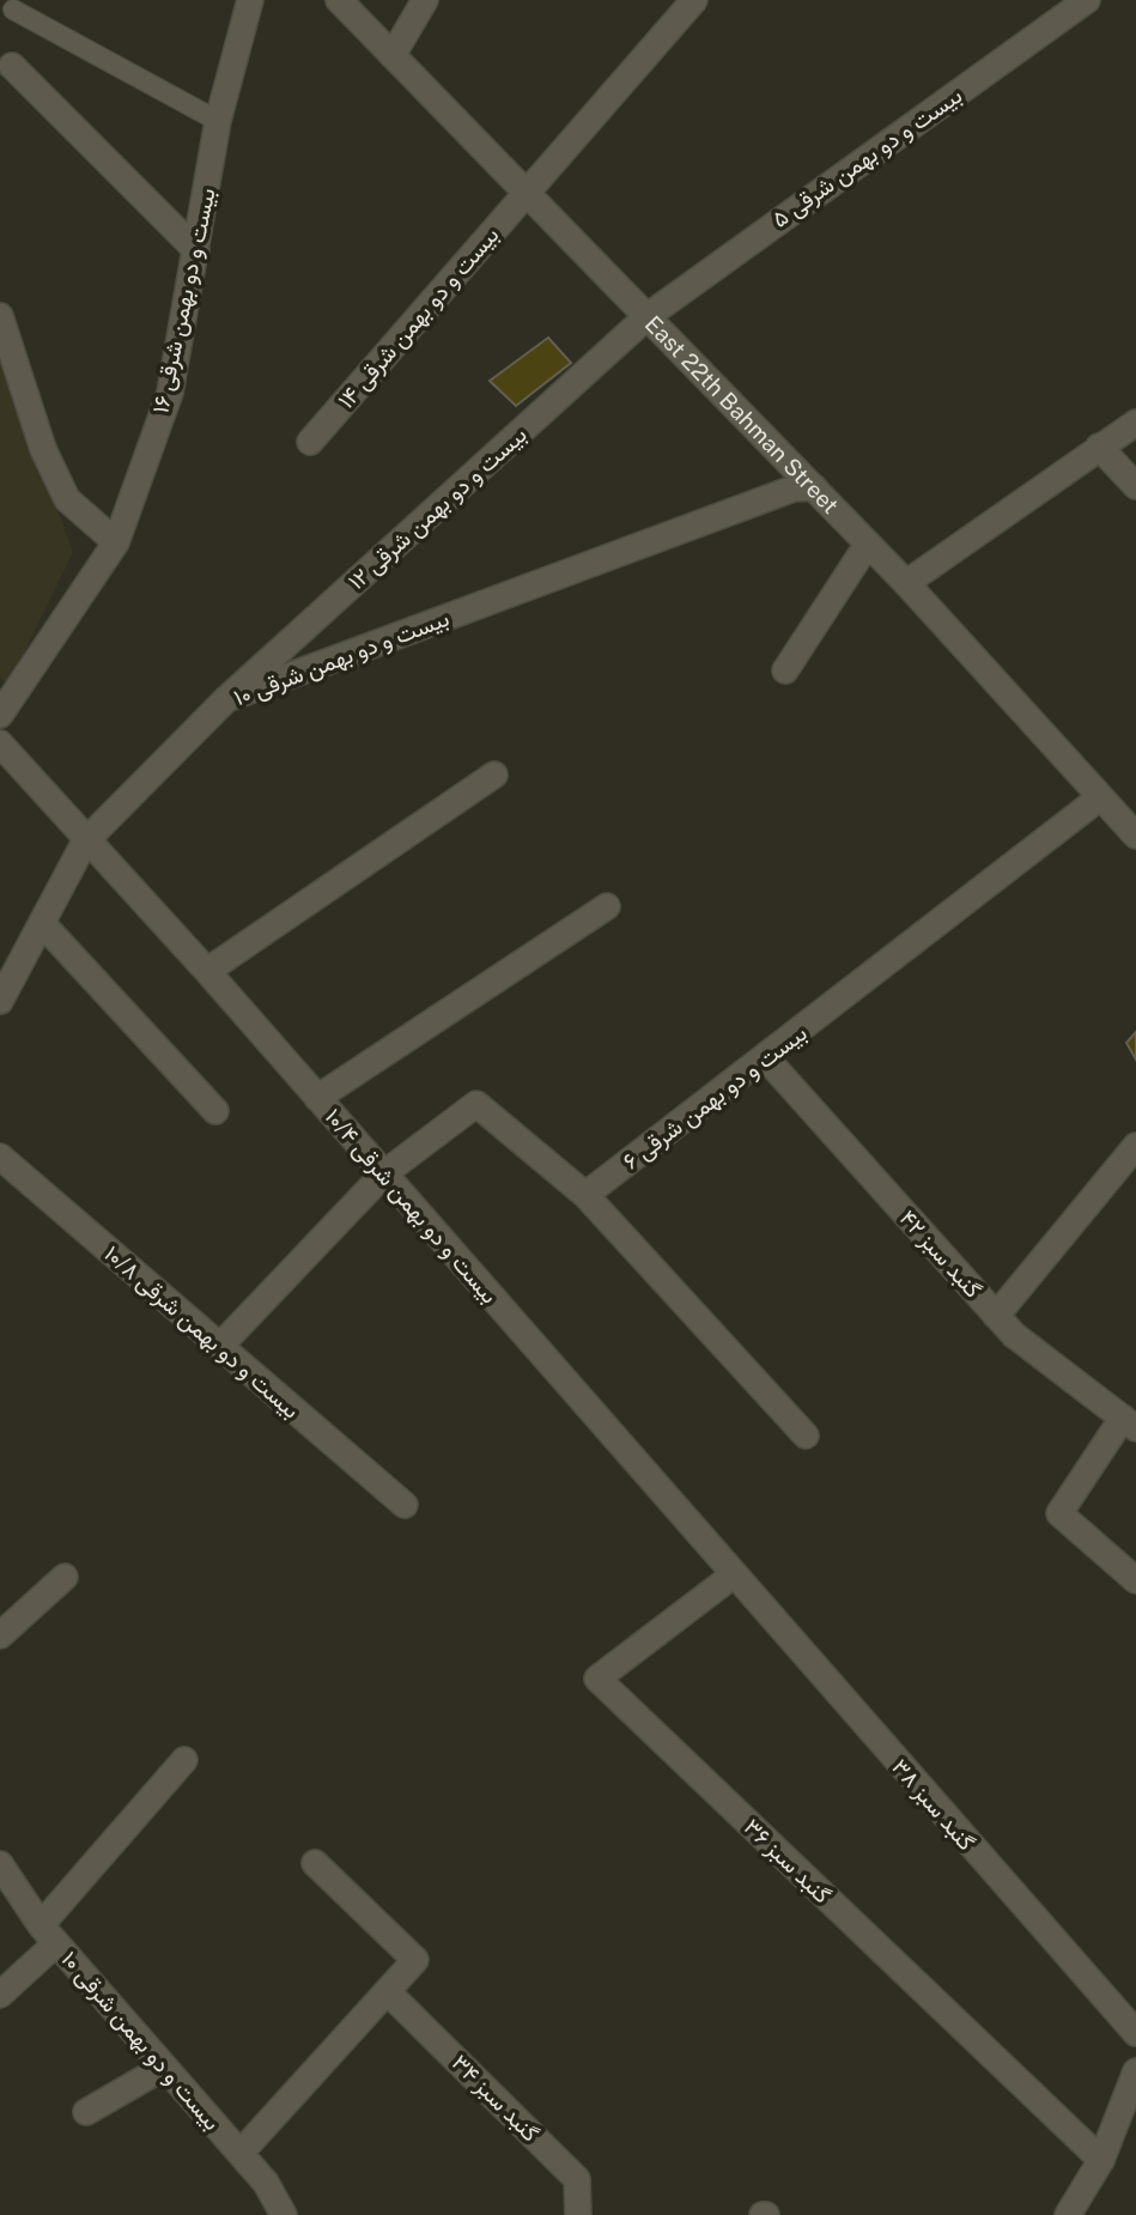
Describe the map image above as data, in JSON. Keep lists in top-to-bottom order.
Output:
{
  "streets": {
    "street": [
      "بیست و دو بهمن شرقی ۵",
      "بیست و دو بهمن شرقی ۱۶",
      "بیست و دو بهمن شرقی ۱۴",
      "East 22th Bahman Street",
      "بیست و دو بهمن شرقی ۱۲",
      "بیست و دو بهمن شرقی ۱۰",
      "بیست و دو بهمن شرقی ۶",
      "بیست و دو بهمن شرقی ۱۰/۴",
      "گنبد سبز ۴۲",
      "بیست و دو بهمن شرقی ۱۰/۸",
      "گنبد سبز ۳۸",
      "گنبد سبز ۳۶",
      "گنبد سبز ۳۴"
    ]
  },
  "crossings": [
    ["بیست و دو بهمن شرقی ۵", "East 22th Bahman Street"],
    ["بیست و دو بهمن شرقی ۵", "بیست و دو بهمن شرقی ۱۲"],
    ["بیست و دو بهمن شرقی ۱۴", "East 22th Bahman Street"],
    ["East 22th Bahman Street", "بیست و دو بهمن شرقی ۱۲"],
    ["East 22th Bahman Street", "بیست و دو بهمن شرقی ۱۰"],
    ["East 22th Bahman Street", "بیست و دو بهمن شرقی ۶"],
    ["بیست و دو بهمن شرقی ۱۲", "بیست و دو بهمن شرقی ۱۰"],
    ["بیست و دو بهمن شرقی ۱۰", "بیست و دو بهمن شرقی ۱۰/۴"],
    ["بیست و دو بهمن شرقی ۶", "گنبد سبز ۴۲"],
    ["بیست و دو بهمن شرقی ۱۰/۴", "گنبد سبز ۳۸"],
    ["بیست و دو بهمن شرقی ۱۰/۴", "گنبد سبز ۳۶"],
    ["گنبد سبز ۳۸", "گنبد سبز ۳۶"]
  ]
}
